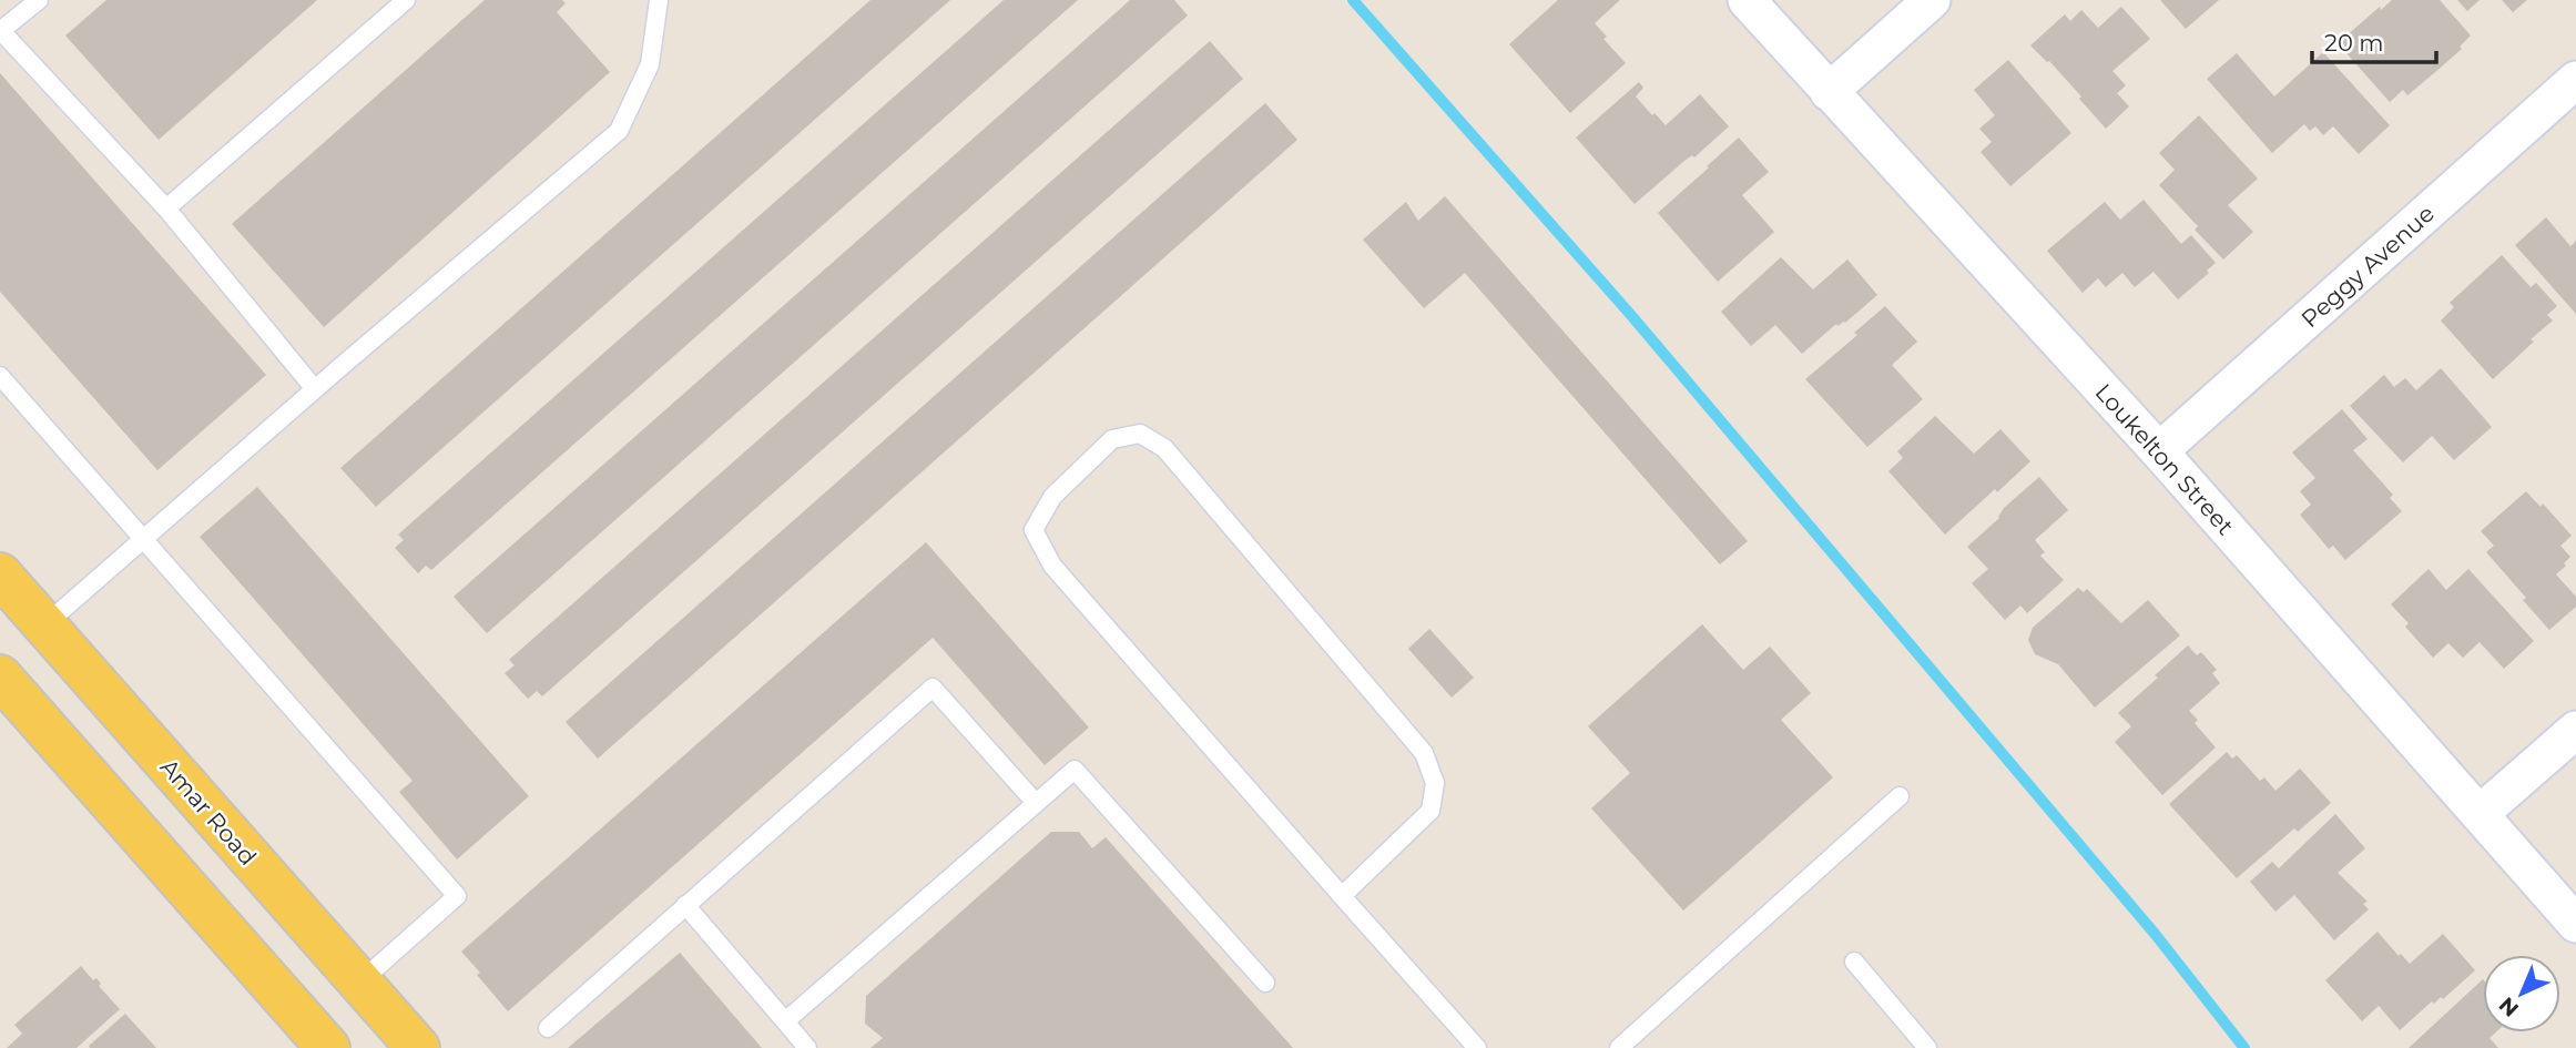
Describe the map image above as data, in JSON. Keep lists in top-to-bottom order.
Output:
{
  "streets": {
    "main road": ["Amar Road"],
    "street": ["Peggy Avenue", "Loukelton Street"]
  },
  "crossings": [
    ["Peggy Avenue", "Loukelton Street"]
  ],
  "scale_bar": "20 m",
  "north": "bottom left"
}
